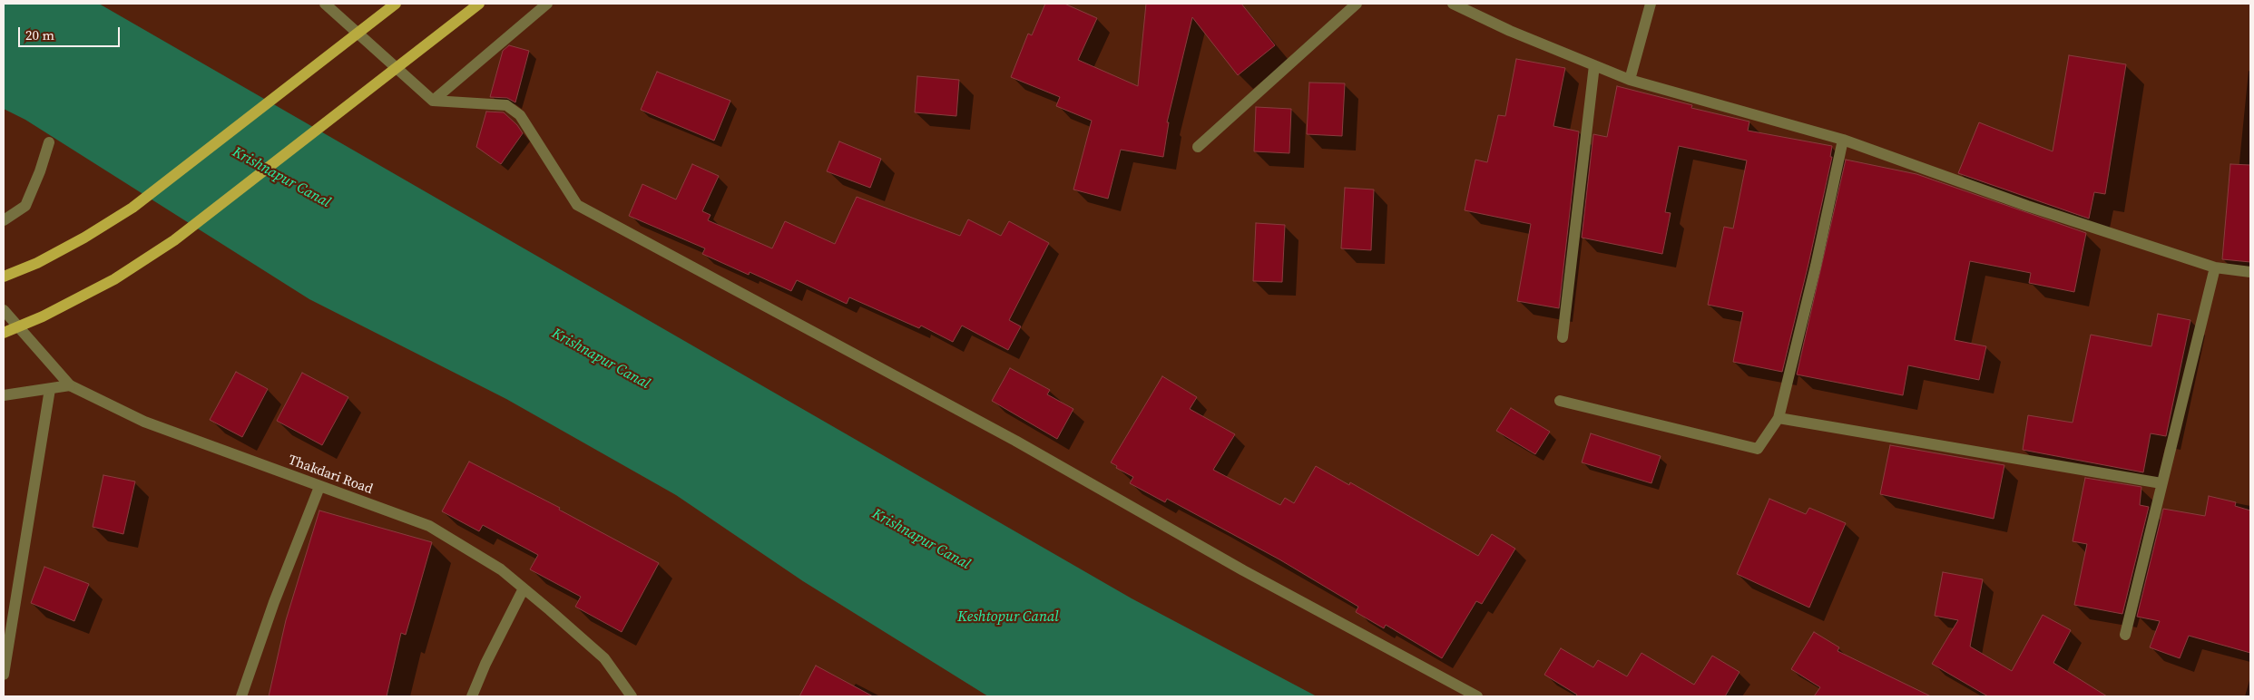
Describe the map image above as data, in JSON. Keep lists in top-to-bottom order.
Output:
{
  "streets": {
    "street": ["Thakdari Road"]
  },
  "water": ["Krishnapur Canal", "Keshtopur Canal"],
  "scale_bar": "20 m"
}
